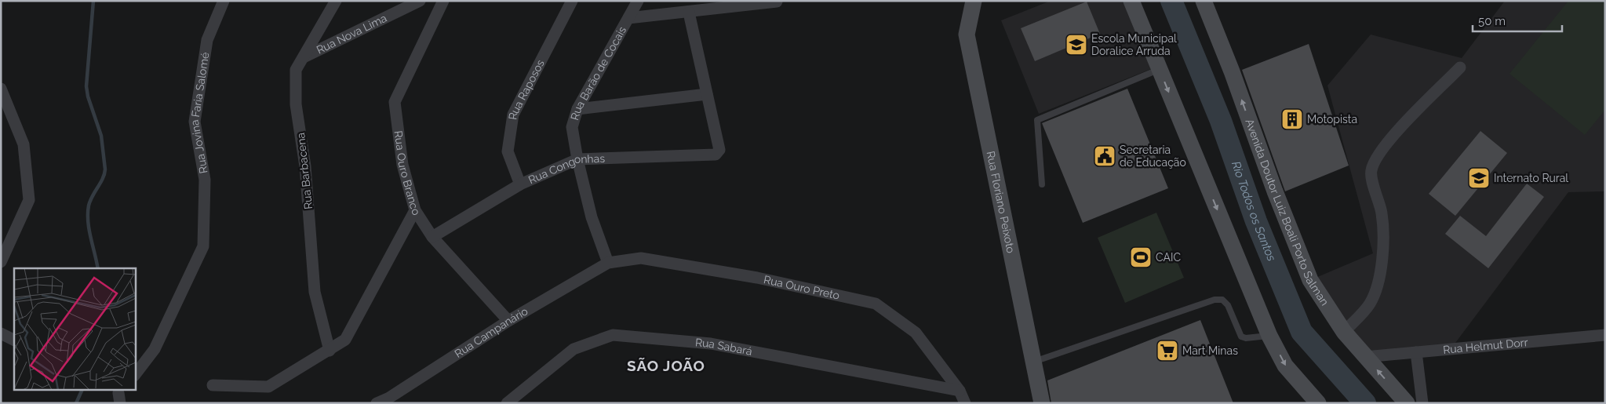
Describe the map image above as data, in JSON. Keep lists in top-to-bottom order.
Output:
{
  "streets": {
    "street": [
      "Rua Nova Lima",
      "Rua Barão de Cocais",
      "Rua Raposos",
      "Rua Jovina Faria Salomé",
      "Rua Congonhas",
      "Rua Barbacena",
      "Rua Ouro Branco",
      "Rua Floriano Peixoto",
      "Avenida Doutor Luiz Boali Porto Salman",
      "Rua Ouro Preto",
      "Rua Campanário",
      "Rua Helmut Dorr",
      "Rua Sabará"
    ]
  },
  "crossings": [
    ["Rua Nova Lima", "Rua Barbacena"],
    ["Rua Barão de Cocais", "Rua Congonhas"],
    ["Rua Barão de Cocais", "Rua Ouro Preto"],
    ["Rua Barão de Cocais", "Rua Campanário"],
    ["Rua Raposos", "Rua Congonhas"],
    ["Rua Congonhas", "Rua Ouro Branco"],
    ["Rua Ouro Branco", "Rua Campanário"],
    ["Avenida Doutor Luiz Boali Porto Salman", "Rua Helmut Dorr"],
    ["Rua Ouro Preto", "Rua Campanário"],
    ["Rua Ouro Preto", "Rua Sabará"]
  ],
  "districts": ["SÃO JOÃO"],
  "water": ["Rio Todos os Santos"],
  "places": {
    "school or university": ["Escola Municipal Doralice Arruda", "Internato Rural"],
    "building": ["Motopista"],
    "public building": ["Secretaria de Educação"],
    "sports": ["CAIC"],
    "supermarket": ["Mart Minas"]
  },
  "scale_bar": "50 m"
}
